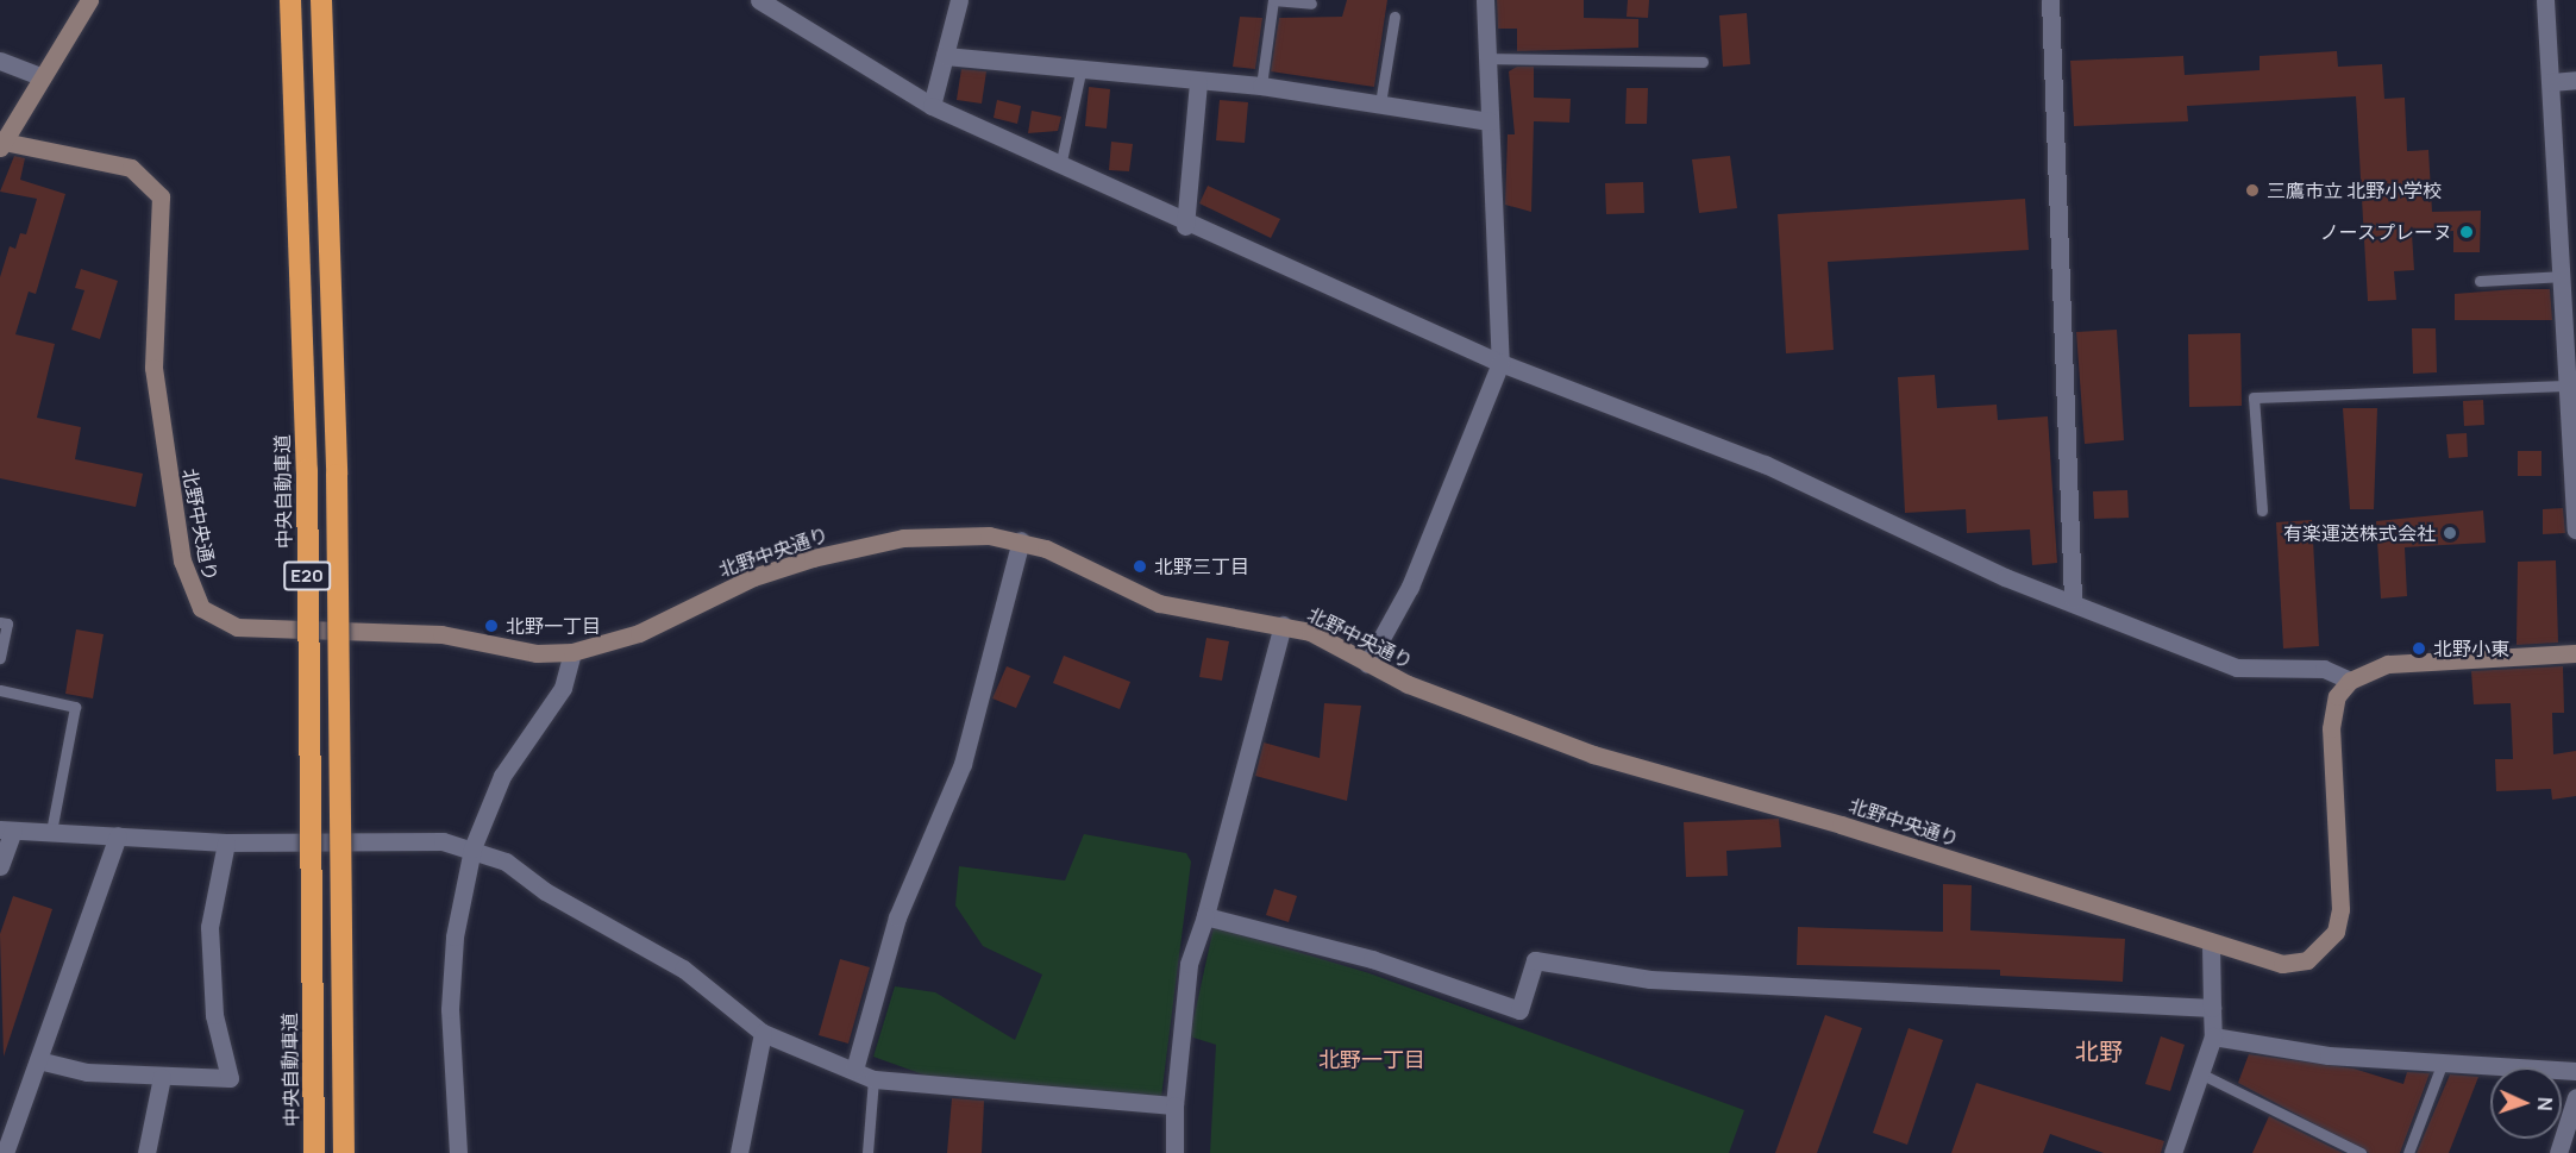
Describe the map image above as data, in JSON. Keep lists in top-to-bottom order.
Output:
{
  "streets": {
    "highway": ["中央自動車道", "E20"],
    "street": ["北野中央通り"]
  },
  "districts": ["北野", "北野一丁目"],
  "places": [
    "三鷹市立 北野小学校",
    "ノースプレーヌ",
    "有楽運送株式会社",
    "北野三丁目",
    "北野一丁目",
    "北野小東"
  ],
  "north": "right"
}
